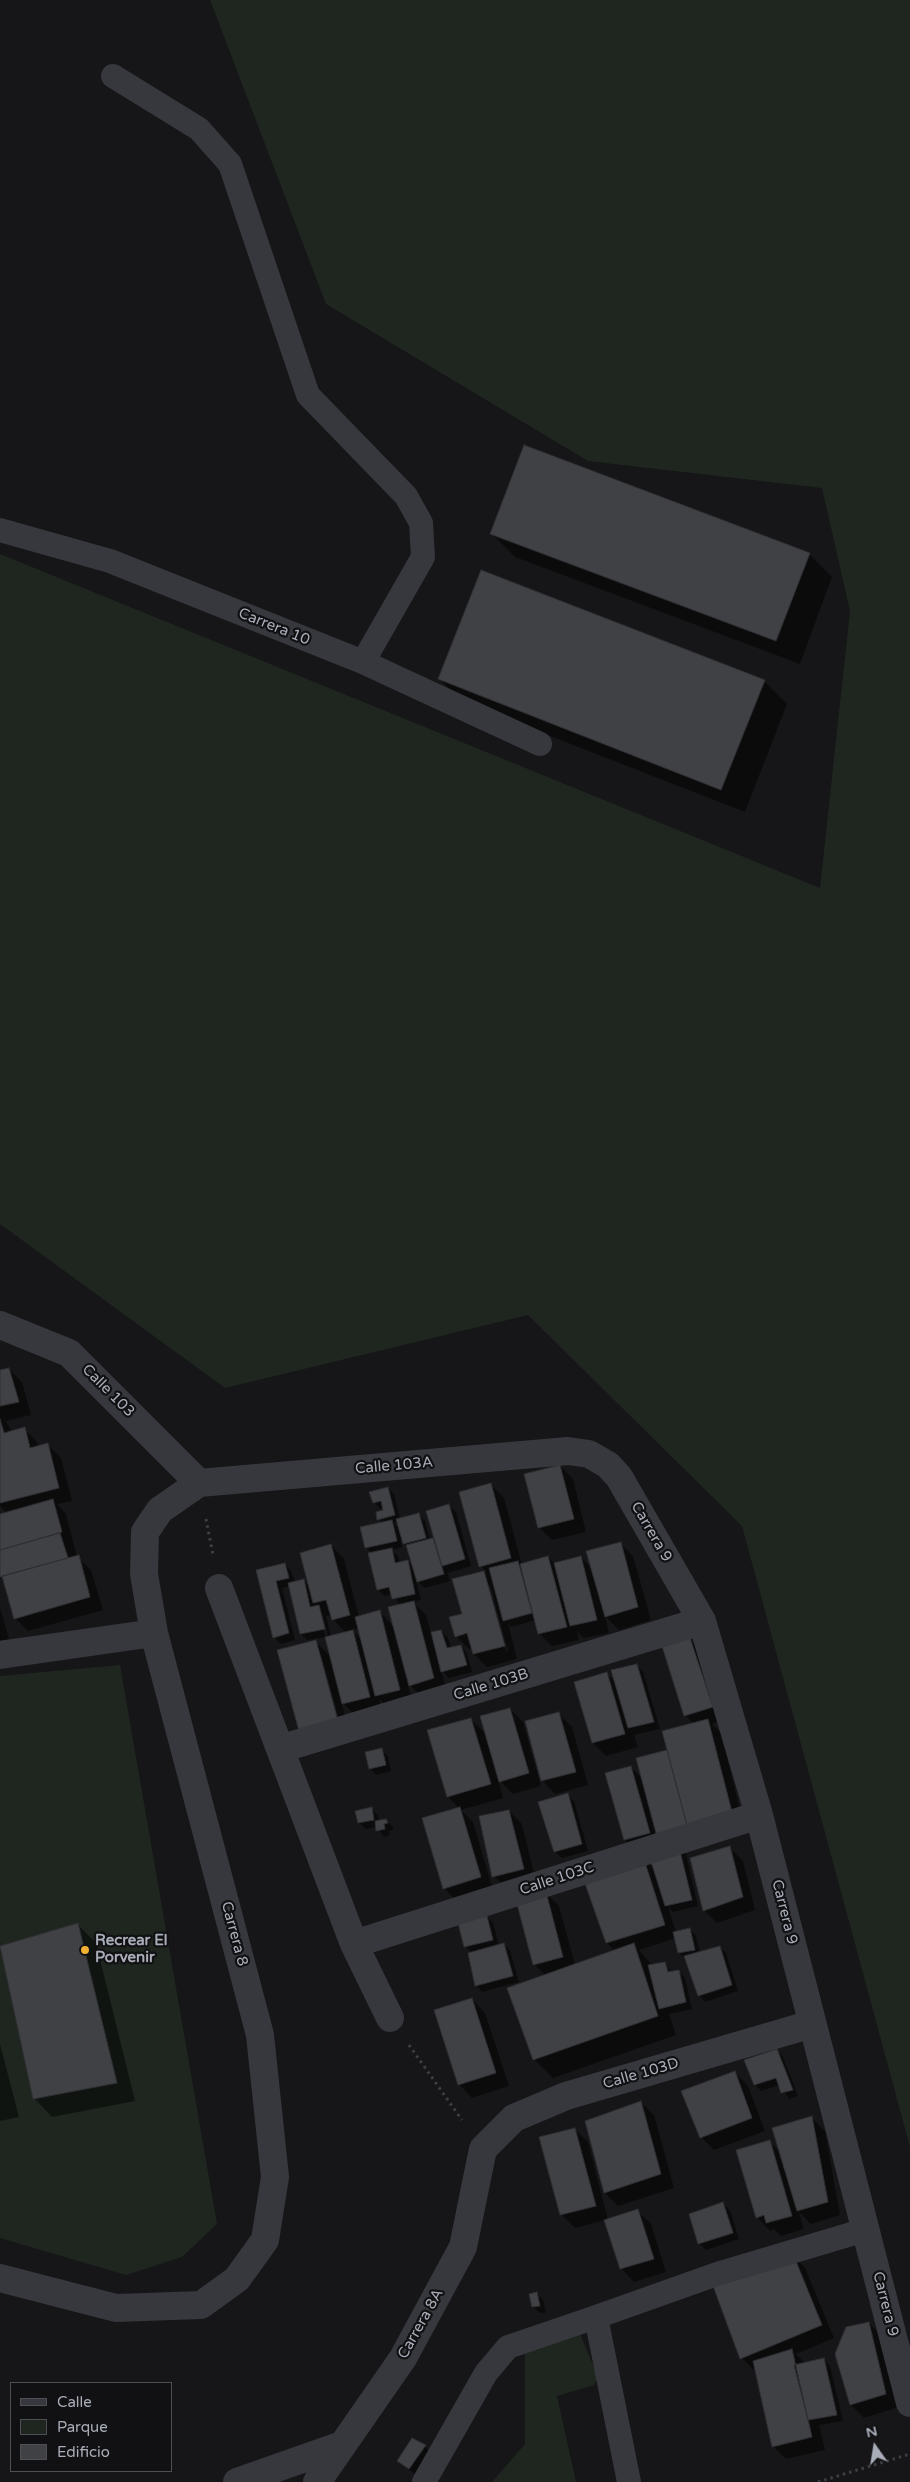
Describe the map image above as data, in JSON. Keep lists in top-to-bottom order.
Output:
{
  "streets": {
    "street": [
      "Calle 103",
      "Calle 103A",
      "Carrera 9",
      "Calle 103B",
      "Calle 103C",
      "Carrera 8",
      "Calle 103D",
      "Carrera 8A"
    ],
    "lane": ["Carrera 10"]
  },
  "crossings": [
    ["Calle 103", "Calle 103A"],
    ["Calle 103", "Carrera 8"],
    ["Calle 103A", "Carrera 9"],
    ["Calle 103A", "Carrera 8"],
    ["Carrera 9", "Calle 103B"],
    ["Carrera 9", "Calle 103C"],
    ["Carrera 9", "Calle 103D"],
    ["Calle 103D", "Carrera 8A"]
  ],
  "places": ["Recrear El Porvenir"],
  "legend": ["Calle", "Parque", "Edificio"],
  "north": "top"
}
